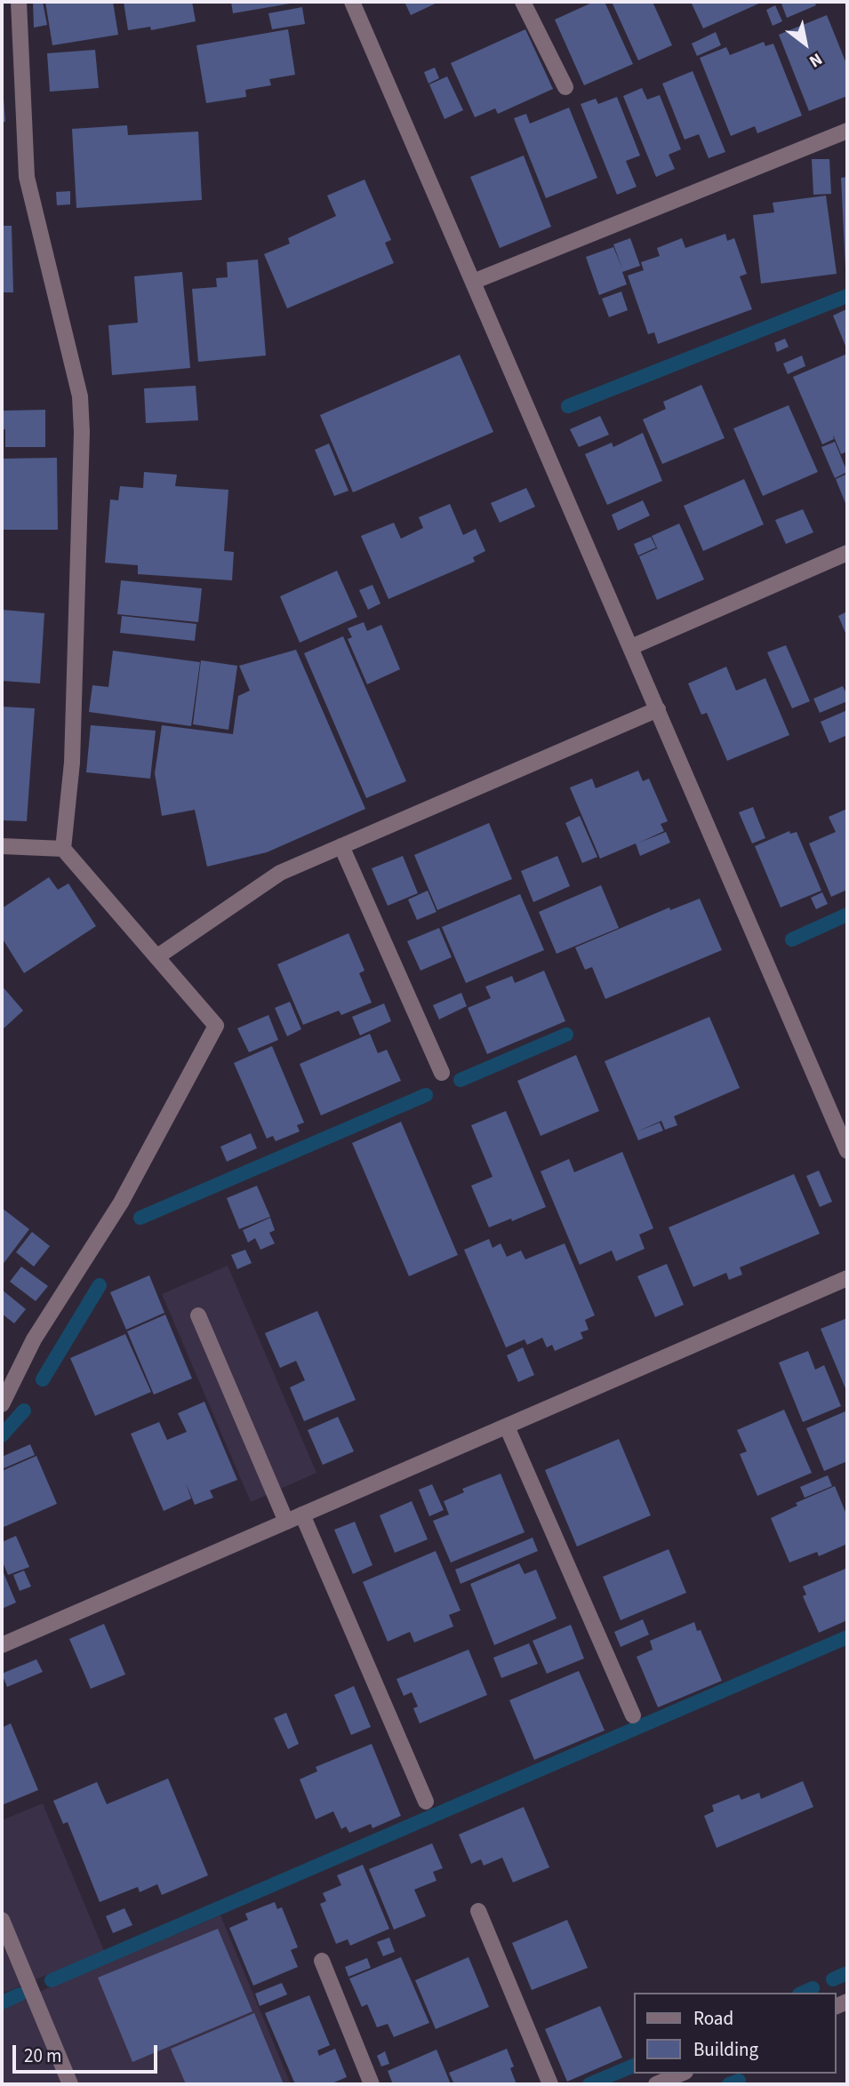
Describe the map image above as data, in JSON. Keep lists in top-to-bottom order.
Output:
{
  "legend": ["Road", "Building"],
  "scale_bar": "20 m",
  "north": "bottom right"
}
